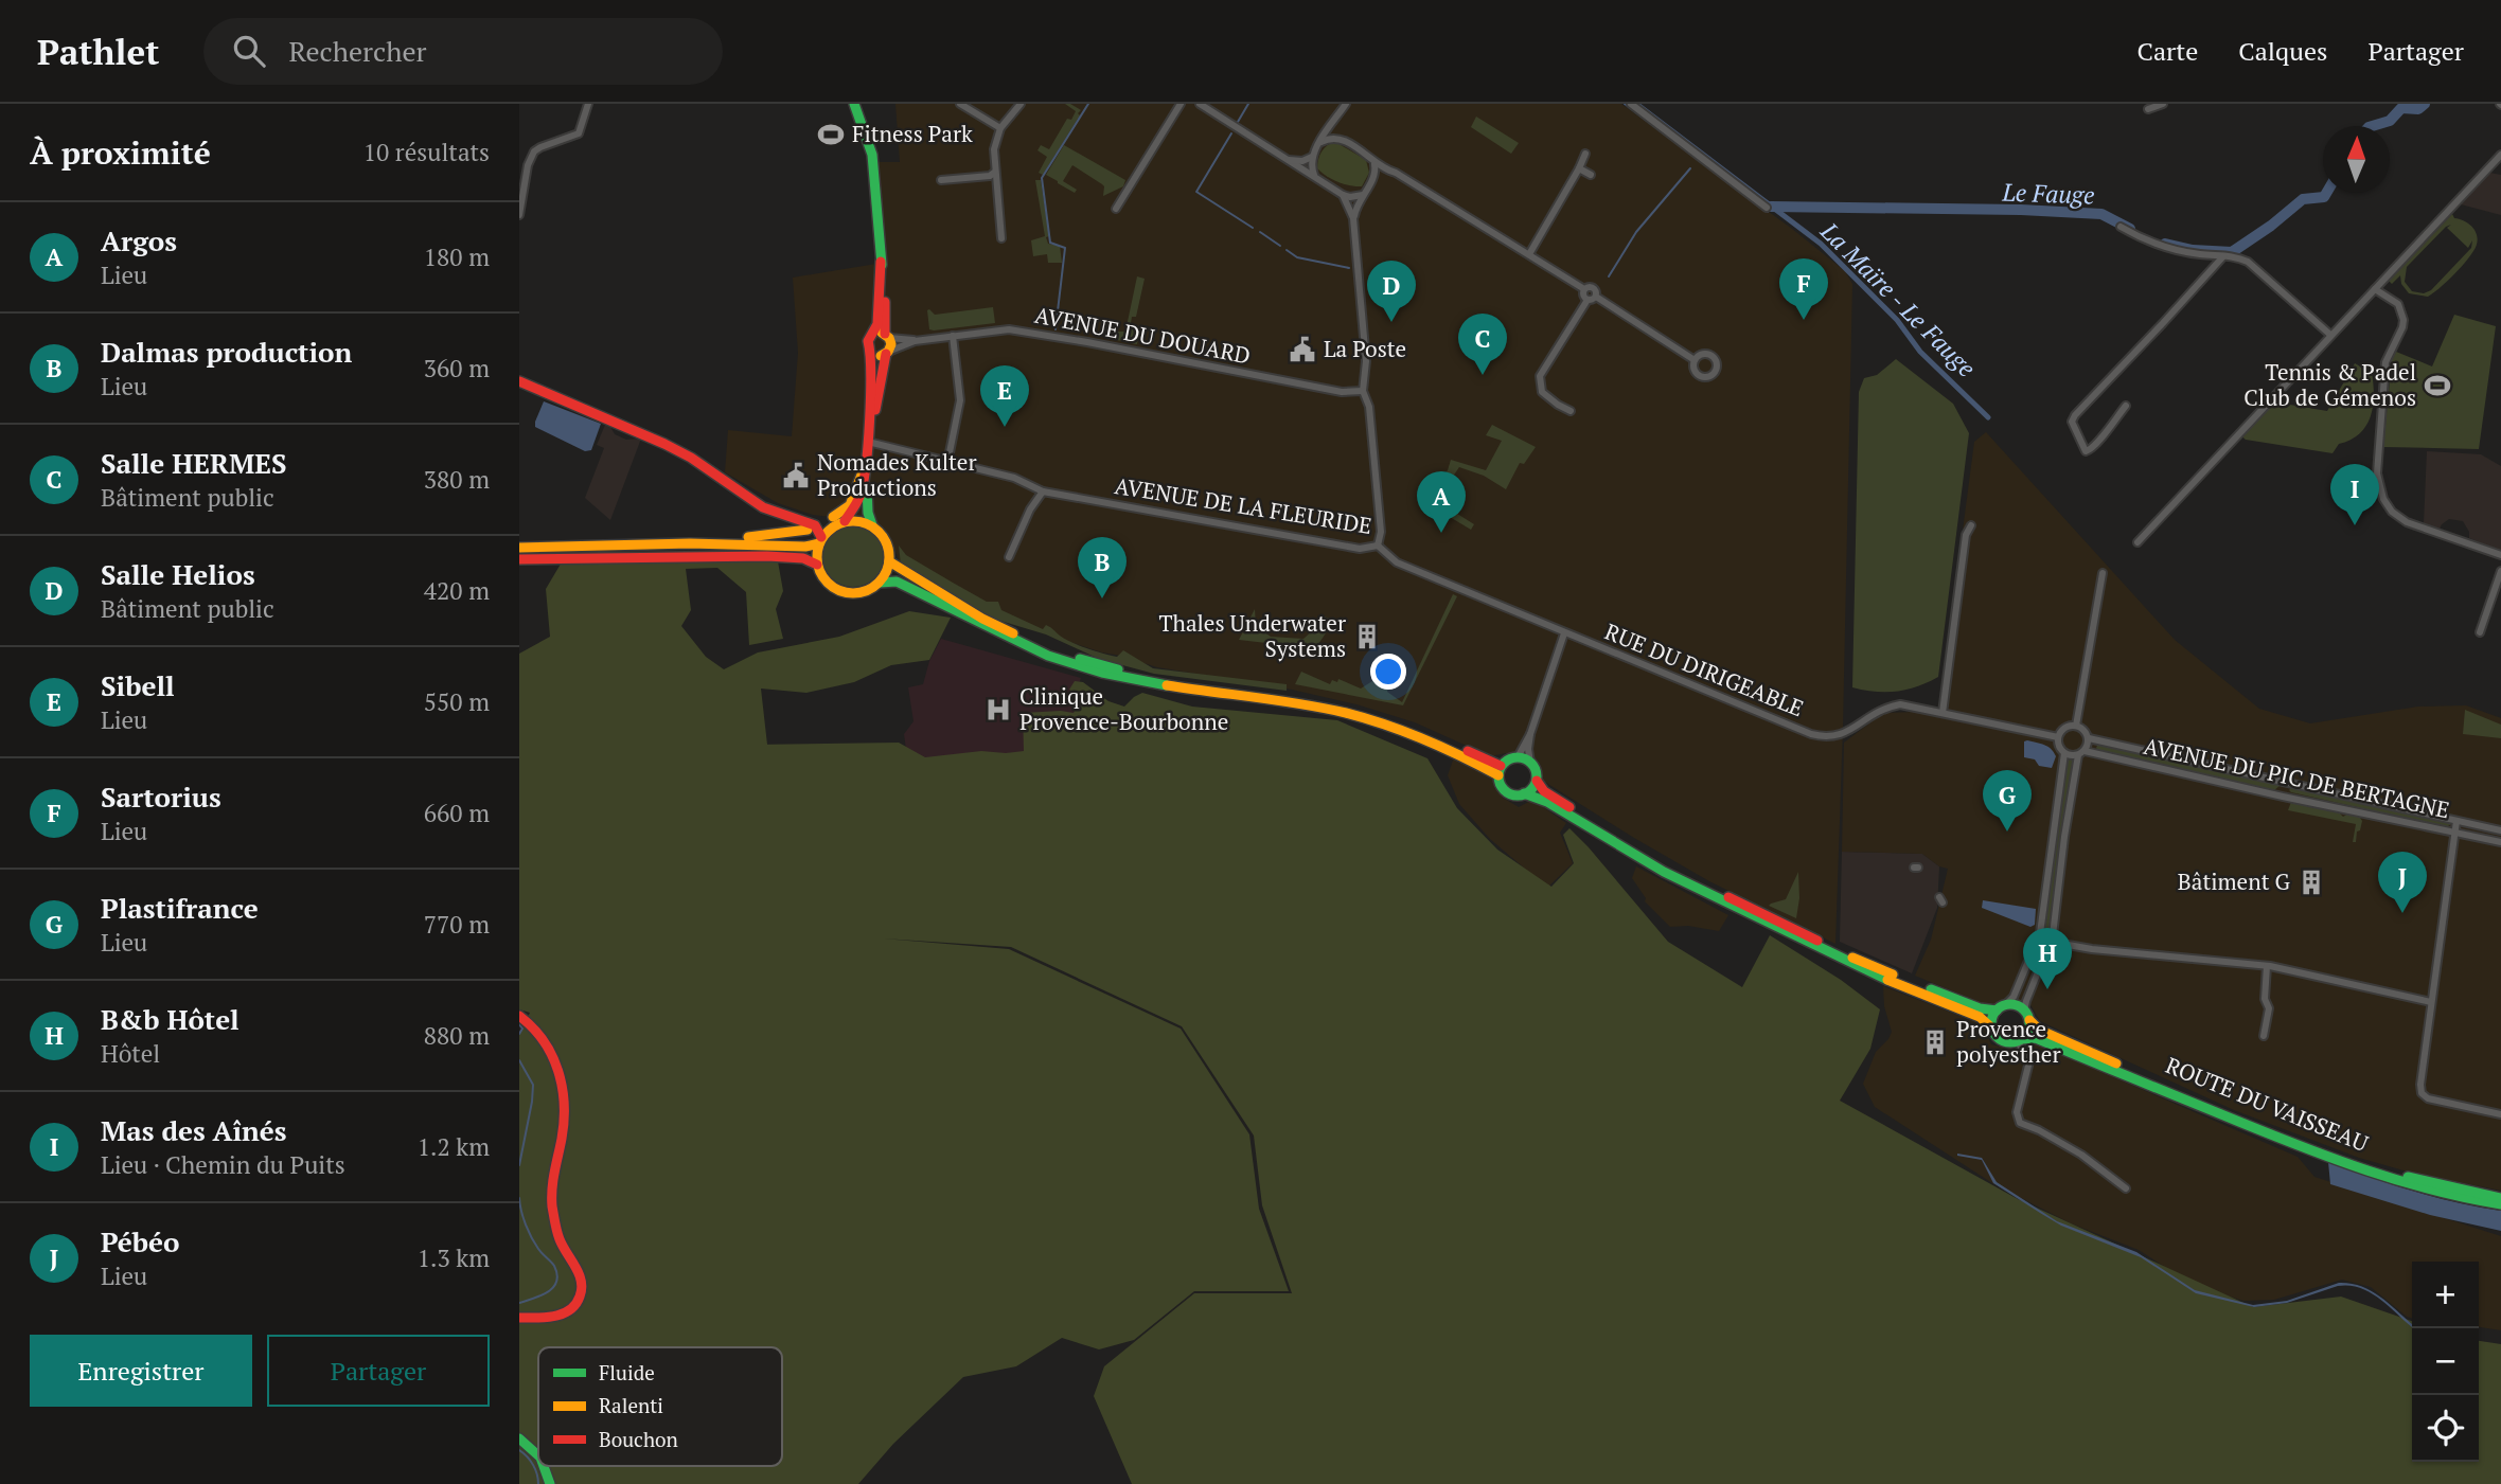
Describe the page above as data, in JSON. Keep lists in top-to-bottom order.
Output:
{
  "streets": {
    "main road": ["ROUTE DU VAISSEAU"],
    "street": [
      "AVENUE DU DOUARD",
      "AVENUE DE LA FLEURIDE",
      "RUE DU DIRIGEABLE",
      "AVENUE DU PIC DE BERTAGNE"
    ]
  },
  "crossings": [
    ["AVENUE DE LA FLEURIDE", "RUE DU DIRIGEABLE"]
  ],
  "water": ["Le Fauge", "La Maïre - Le Fauge"],
  "places": {
    "sports": ["Fitness Park", "Tennis & Padel Club de Gémenos"],
    "public building": ["La Poste", "Nomades Kulter Productions"],
    "building": ["Thales Underwater Systems", "Bâtiment G", "Provence polyesther"],
    "hospital": ["Clinique Provence-Bourbonne"]
  },
  "legend": ["Fluide", "Ralenti", "Bouchon"],
  "north": "top",
  "page": {
    "header": "Pathlet",
    "search": "Rechercher",
    "nav": ["Carte", "Calques", "Partager"],
    "heading": ["À proximité", "10 résultats"],
    "list": [
      {
        "mark": "A",
        "name": "Argos",
        "note": "Lieu",
        "value": "180 m"
      },
      {
        "mark": "B",
        "name": "Dalmas production",
        "note": "Lieu",
        "value": "360 m"
      },
      {
        "mark": "C",
        "name": "Salle HERMES",
        "note": "Bâtiment public",
        "value": "380 m"
      },
      {
        "mark": "D",
        "name": "Salle Helios",
        "note": "Bâtiment public",
        "value": "420 m"
      },
      {
        "mark": "E",
        "name": "Sibell",
        "note": "Lieu",
        "value": "550 m"
      },
      {
        "mark": "F",
        "name": "Sartorius",
        "note": "Lieu",
        "value": "660 m"
      },
      {
        "mark": "G",
        "name": "Plastifrance",
        "note": "Lieu",
        "value": "770 m"
      },
      {
        "mark": "H",
        "name": "B&b Hôtel",
        "note": "Hôtel",
        "value": "880 m"
      },
      {
        "mark": "I",
        "name": "Mas des Aînés",
        "note": "Lieu · Chemin du Puits",
        "value": "1.2 km"
      },
      {
        "mark": "J",
        "name": "Pébéo",
        "note": "Lieu",
        "value": "1.3 km"
      }
    ],
    "pins": [
      "F",
      "D",
      "C",
      "E",
      "I",
      "A",
      "B",
      "G",
      "J",
      "H"
    ],
    "map_buttons": ["+", "−"],
    "buttons": ["Enregistrer", "Partager"]
  }
}
